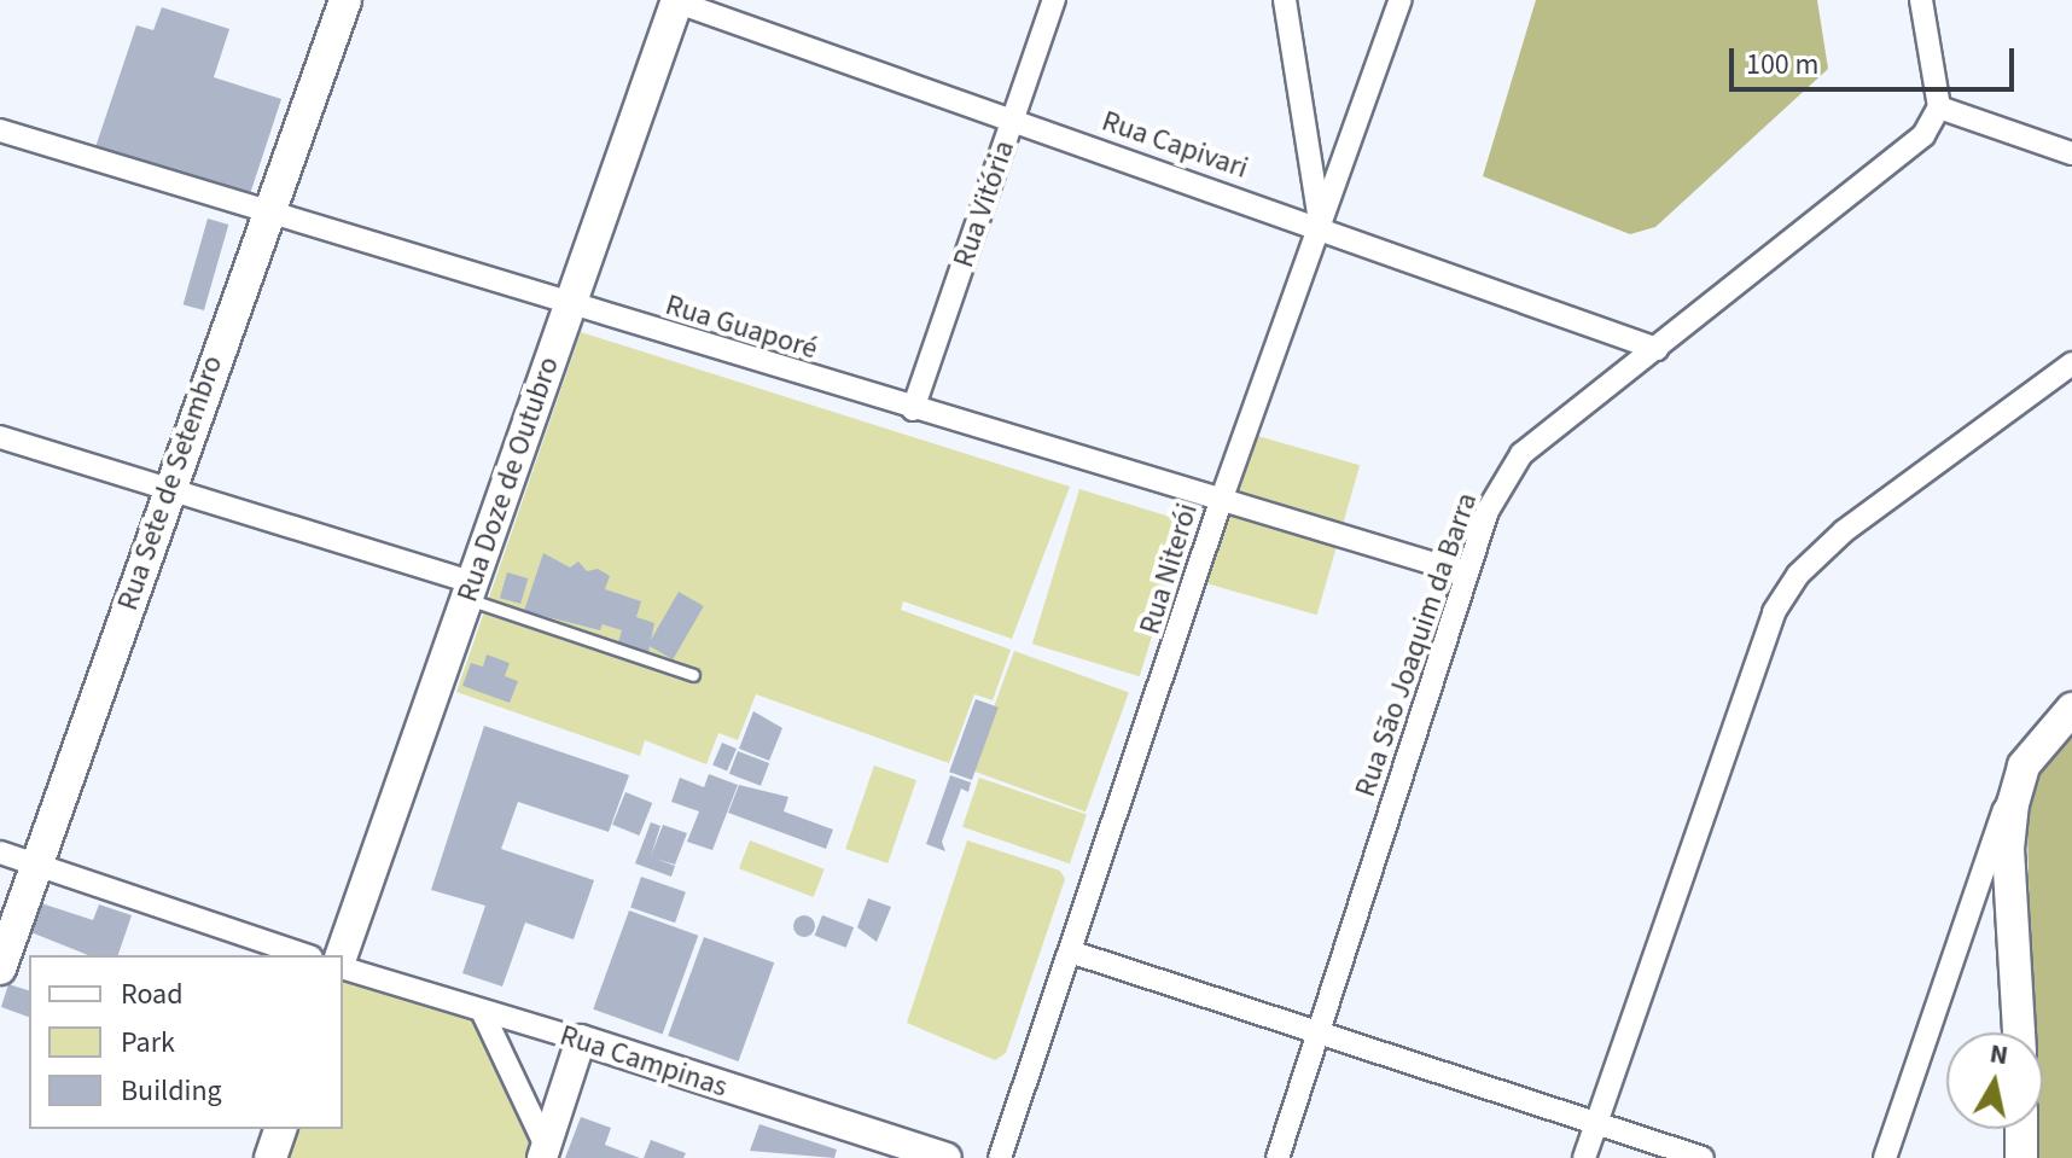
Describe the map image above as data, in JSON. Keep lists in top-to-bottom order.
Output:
{
  "streets": {
    "main road": ["Rua Doze de Outubro", "Rua Sete de Setembro"],
    "street": [
      "Rua Capivari",
      "Rua Vitória",
      "Rua Guaporé",
      "Rua Niterói",
      "Rua São Joaquim da Barra",
      "Rua Campinas"
    ]
  },
  "crossings": [
    ["Rua Capivari", "Rua Vitória"],
    ["Rua Capivari", "Rua Doze de Outubro"],
    ["Rua Capivari", "Rua Niterói"],
    ["Rua Capivari", "Rua São Joaquim da Barra"],
    ["Rua Vitória", "Rua Guaporé"],
    ["Rua Guaporé", "Rua Doze de Outubro"],
    ["Rua Guaporé", "Rua Sete de Setembro"],
    ["Rua Guaporé", "Rua Niterói"],
    ["Rua Guaporé", "Rua São Joaquim da Barra"]
  ],
  "legend": ["Road", "Park", "Building"],
  "scale_bar": "100 m",
  "north": "top"
}
